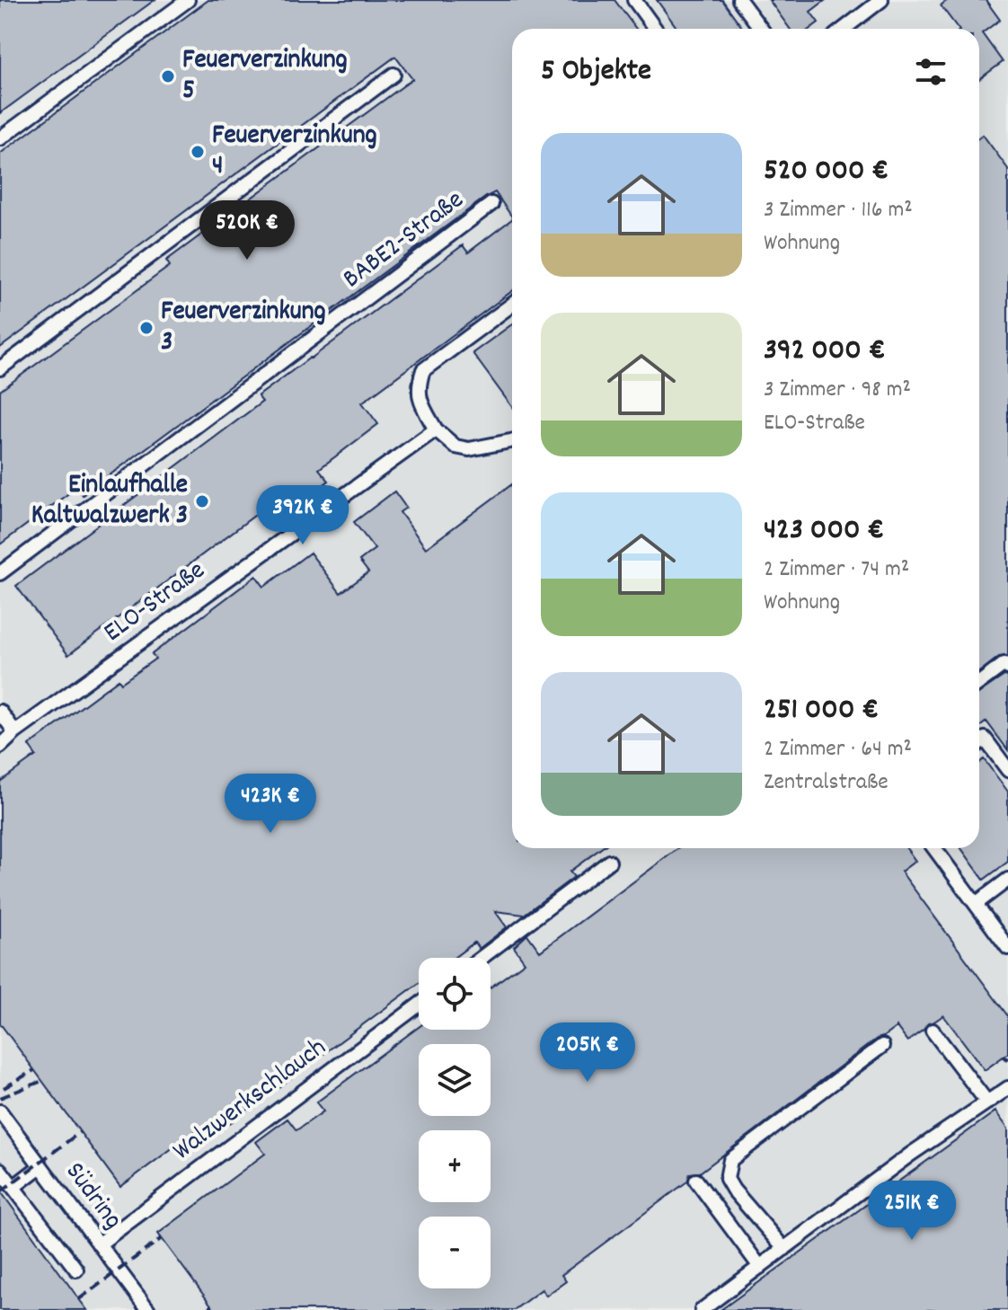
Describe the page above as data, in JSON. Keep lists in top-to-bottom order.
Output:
{
  "streets": {
    "street": [
      "BABE2-Straße",
      "ELO-Straße",
      "Walzwerkschlauch",
      "Südring"
    ]
  },
  "crossings": [
    ["Walzwerkschlauch", "Südring"]
  ],
  "places": [
    "Feuerverzinkung 5",
    "Feuerverzinkung 4",
    "Feuerverzinkung 3",
    "Einlaufhalle Kaltwalzwerk 3"
  ],
  "page": {
    "heading": "5 Objekte",
    "list": [
      {
        "name": "520 000 €",
        "note": "3 Zimmer · 116 m² · Wohnung"
      },
      {
        "name": "392 000 €",
        "note": "3 Zimmer · 98 m² · ELO-Straße"
      },
      {
        "name": "423 000 €",
        "note": "2 Zimmer · 74 m² · Wohnung"
      },
      {
        "name": "251 000 €",
        "note": "2 Zimmer · 64 m² · Zentralstraße"
      }
    ],
    "price": [
      "520K €",
      "392K €",
      "423K €",
      "205K €",
      "251K €"
    ],
    "map_buttons": ["+", "−"]
  }
}
